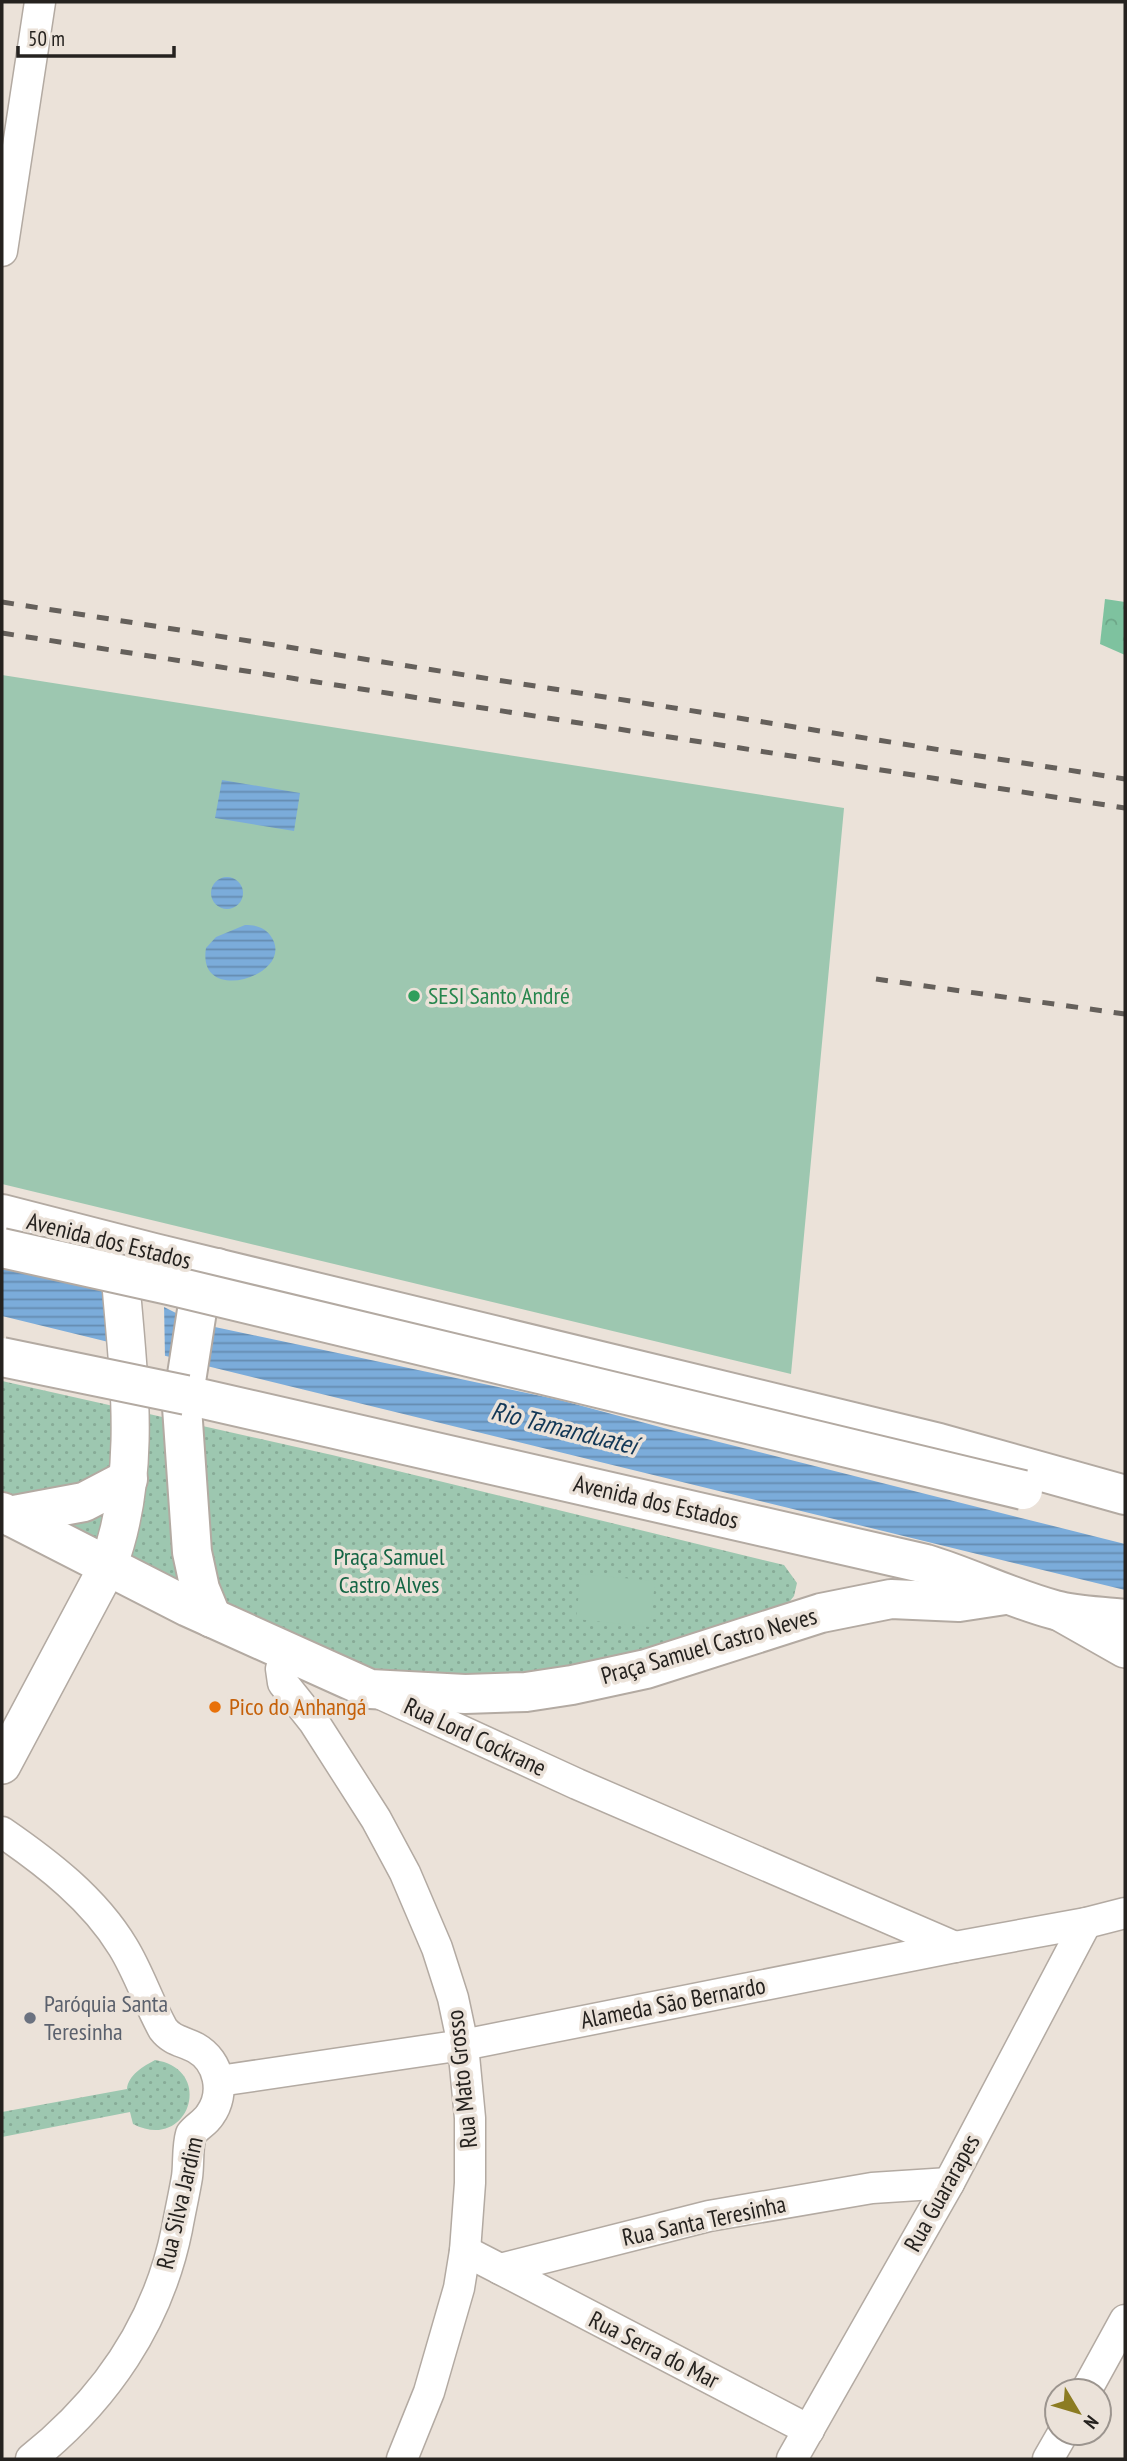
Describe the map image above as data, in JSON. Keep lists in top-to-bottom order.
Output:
{
  "streets": {
    "highway": ["Avenida dos Estados", "Praça Samuel Castro Neves", "Rua Lord Cockrane"],
    "street": [
      "Alameda São Bernardo",
      "Rua Mato Grosso",
      "Rua Guararapes",
      "Rua Silva Jardim",
      "Rua Santa Teresinha",
      "Rua Serra do Mar"
    ]
  },
  "crossings": [
    ["Avenida dos Estados", "Praça Samuel Castro Neves"],
    ["Avenida dos Estados", "Rua Lord Cockrane"],
    ["Praça Samuel Castro Neves", "Rua Lord Cockrane"],
    ["Rua Lord Cockrane", "Alameda São Bernardo"],
    ["Rua Lord Cockrane", "Rua Mato Grosso"],
    ["Alameda São Bernardo", "Rua Mato Grosso"],
    ["Alameda São Bernardo", "Rua Guararapes"],
    ["Alameda São Bernardo", "Rua Silva Jardim"],
    ["Rua Guararapes", "Rua Santa Teresinha"],
    ["Rua Guararapes", "Rua Serra do Mar"],
    ["Rua Santa Teresinha", "Rua Serra do Mar"]
  ],
  "water": ["Rio Tamanduateí"],
  "parks": ["Praça Samuel Castro Alves"],
  "places": ["SESI Santo André", "Pico do Anhangá", "Paróquia Santa Teresinha"],
  "scale_bar": "50 m",
  "north": "bottom right"
}
